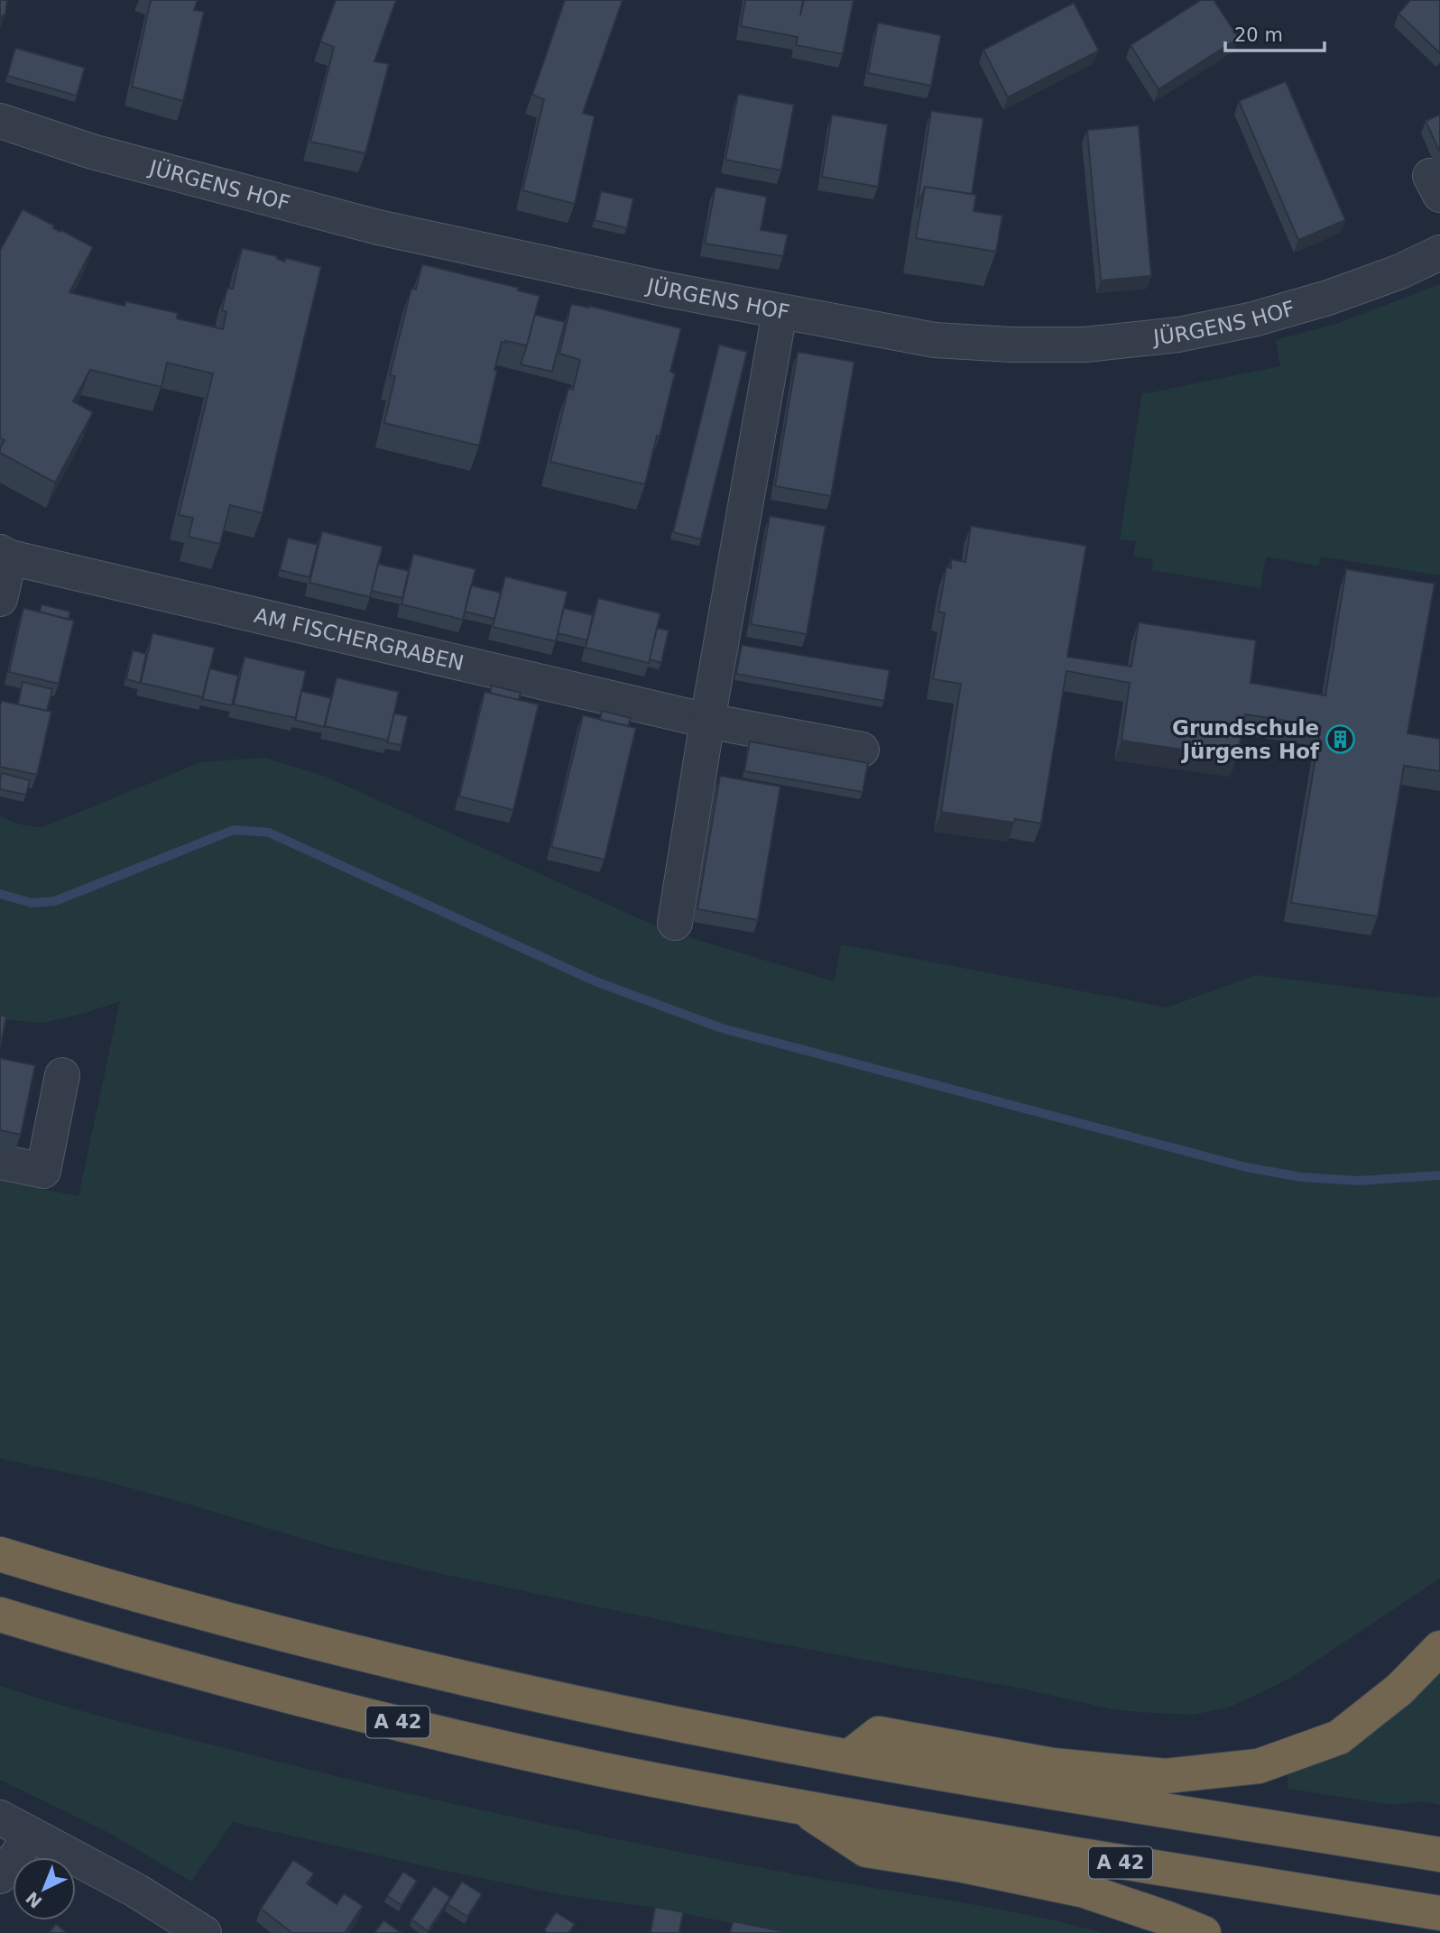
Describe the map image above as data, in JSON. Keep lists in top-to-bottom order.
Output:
{
  "streets": {
    "highway": ["A 42"],
    "street": ["JÜRGENS HOF", "AM FISCHERGRABEN"]
  },
  "places": {
    "building": ["Grundschule Jürgens Hof"]
  },
  "scale_bar": "20 m",
  "north": "bottom left"
}
